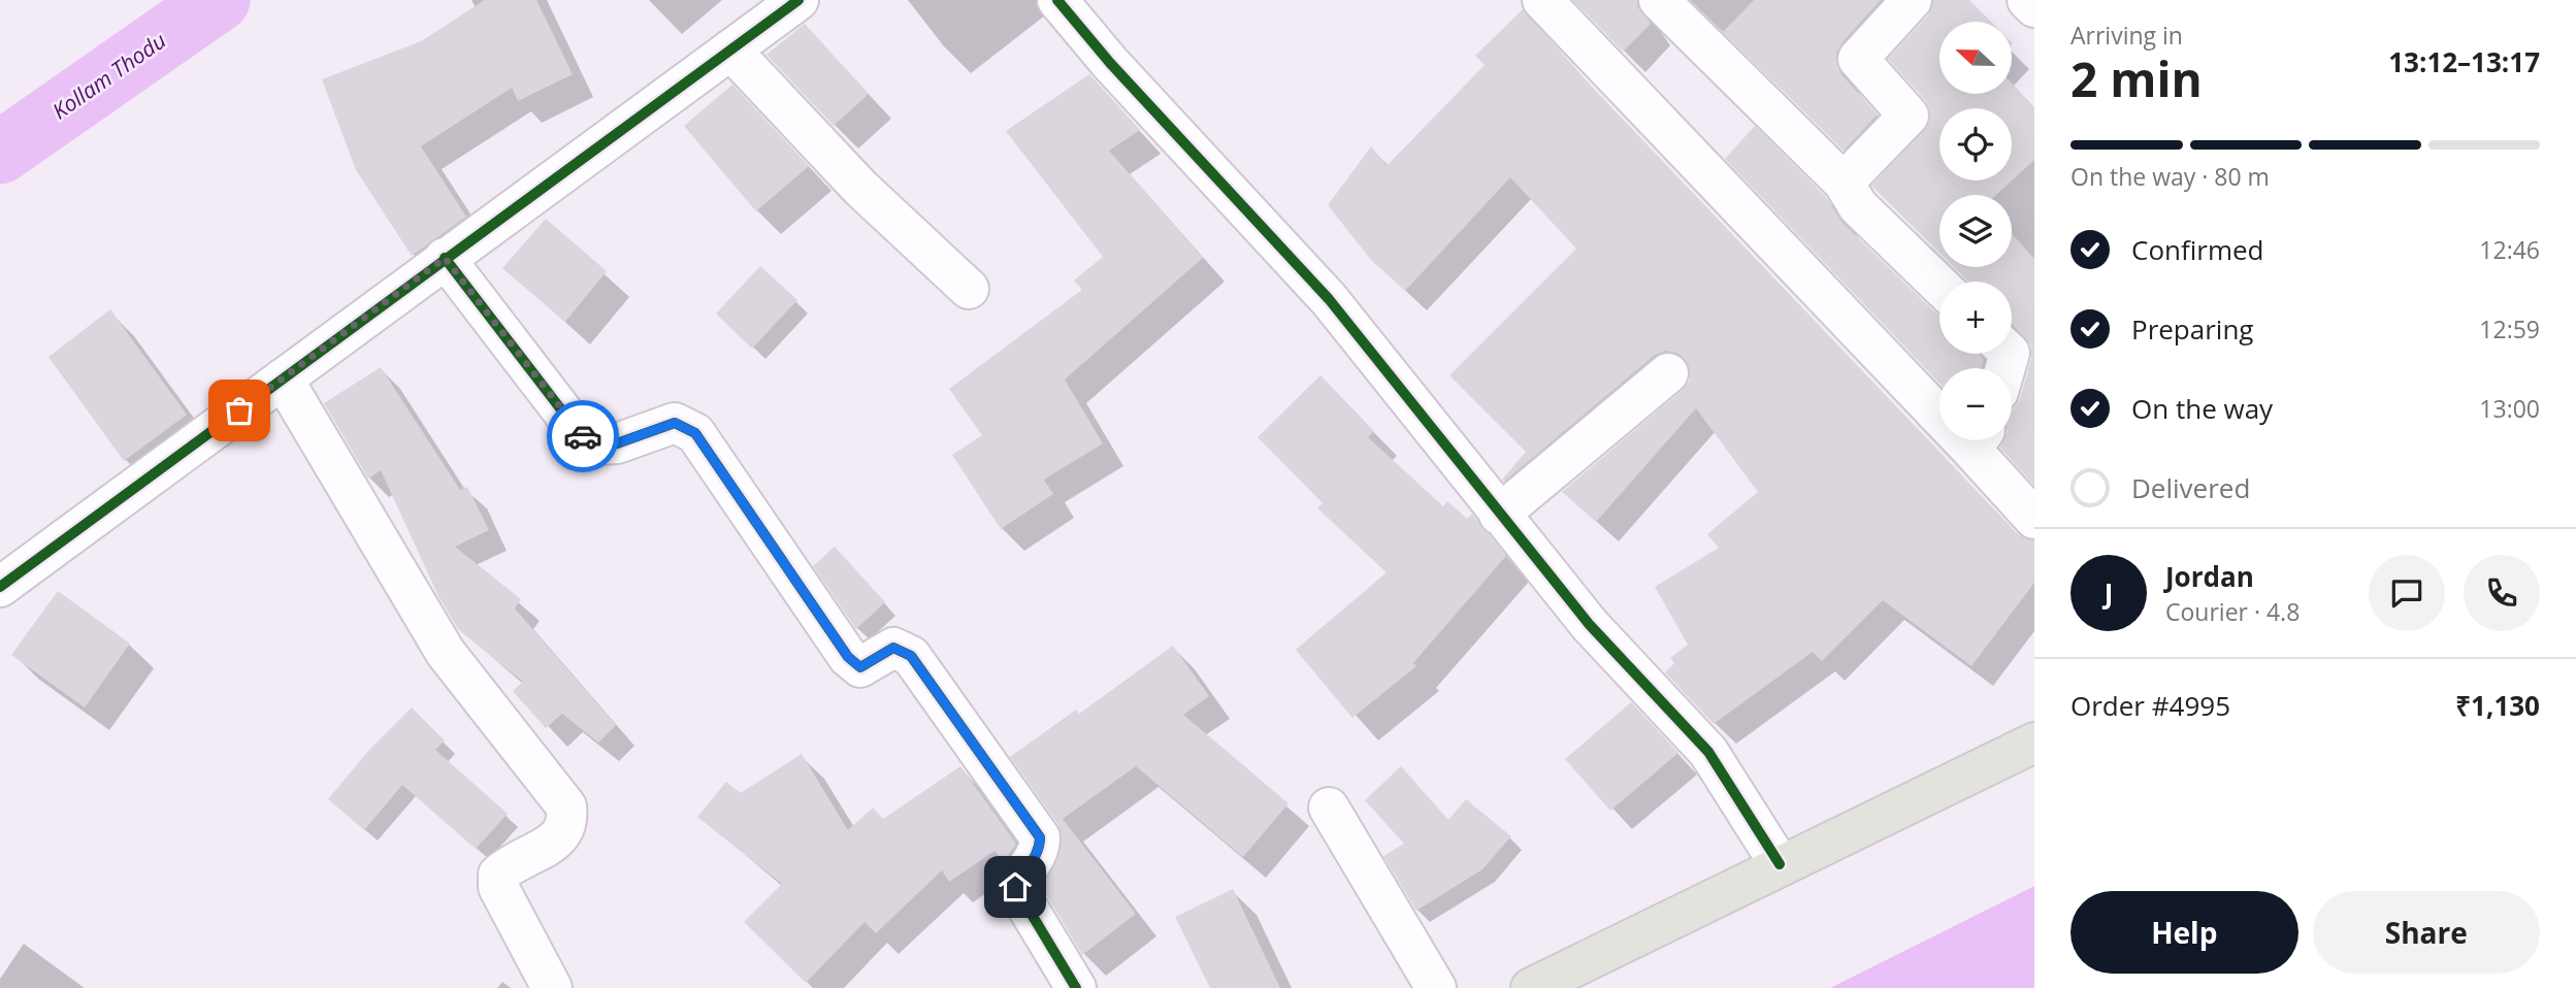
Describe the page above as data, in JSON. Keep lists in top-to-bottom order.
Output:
{
  "water": ["Kollam Thodu"],
  "north": "left",
  "page": {
    "heading": ["2 min", "Arriving in", "13:12–13:17"],
    "panel": [
      "Jordan",
      "Courier · 4.8",
      "Order #4995",
      "₹1,130"
    ],
    "map_buttons": ["+", "−"],
    "bar": "On the way · 80 m",
    "list": [
      ["Confirmed", "12:46"],
      ["Preparing", "12:59"],
      ["On the way", "13:00"],
      "Delivered"
    ],
    "round": "J",
    "buttons": ["Help", "Share"]
  }
}
